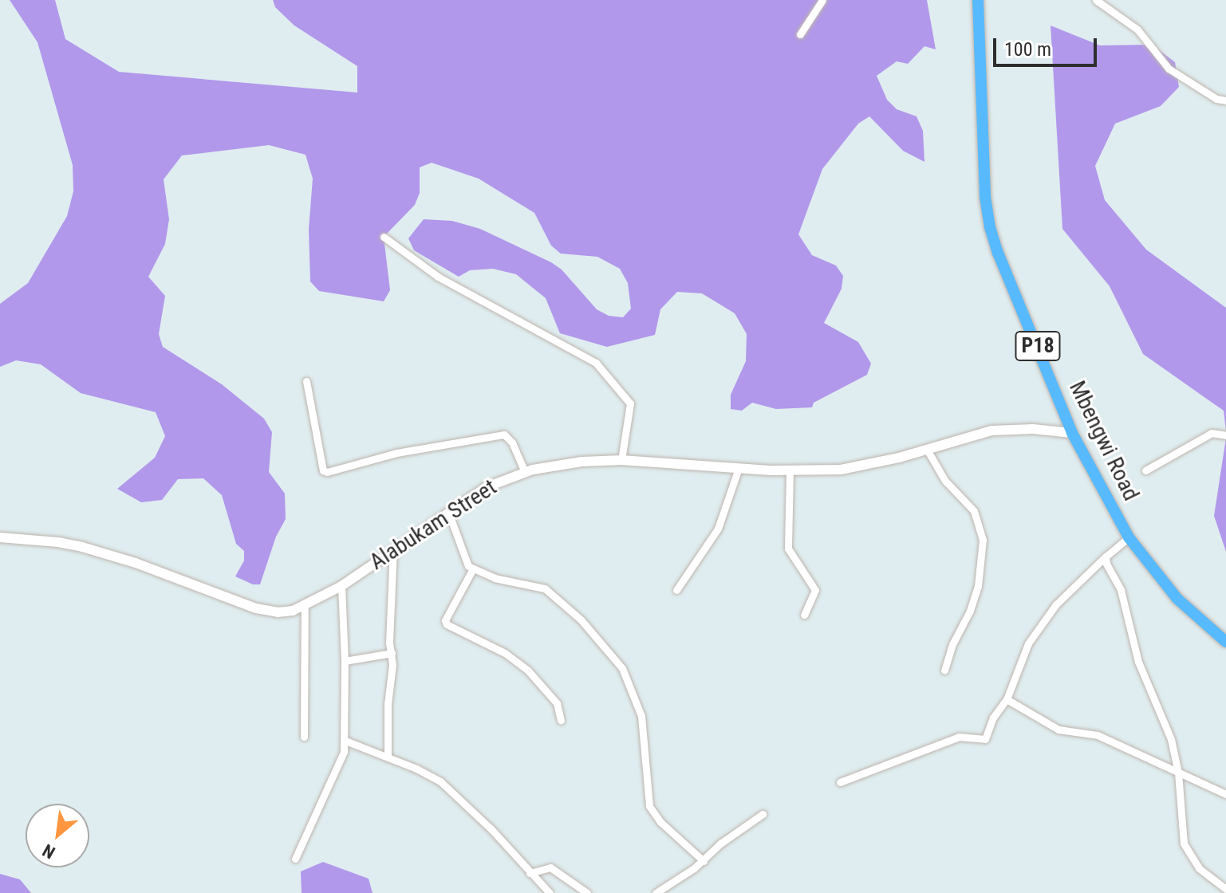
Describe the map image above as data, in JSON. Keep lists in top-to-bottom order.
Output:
{
  "streets": {
    "main road": ["P18", "Mbengwi Road"],
    "street": ["Alabukam Street"]
  },
  "crossings": [
    ["Mbengwi Road", "Alabukam Street"]
  ],
  "scale_bar": "100 m",
  "north": "bottom left"
}
